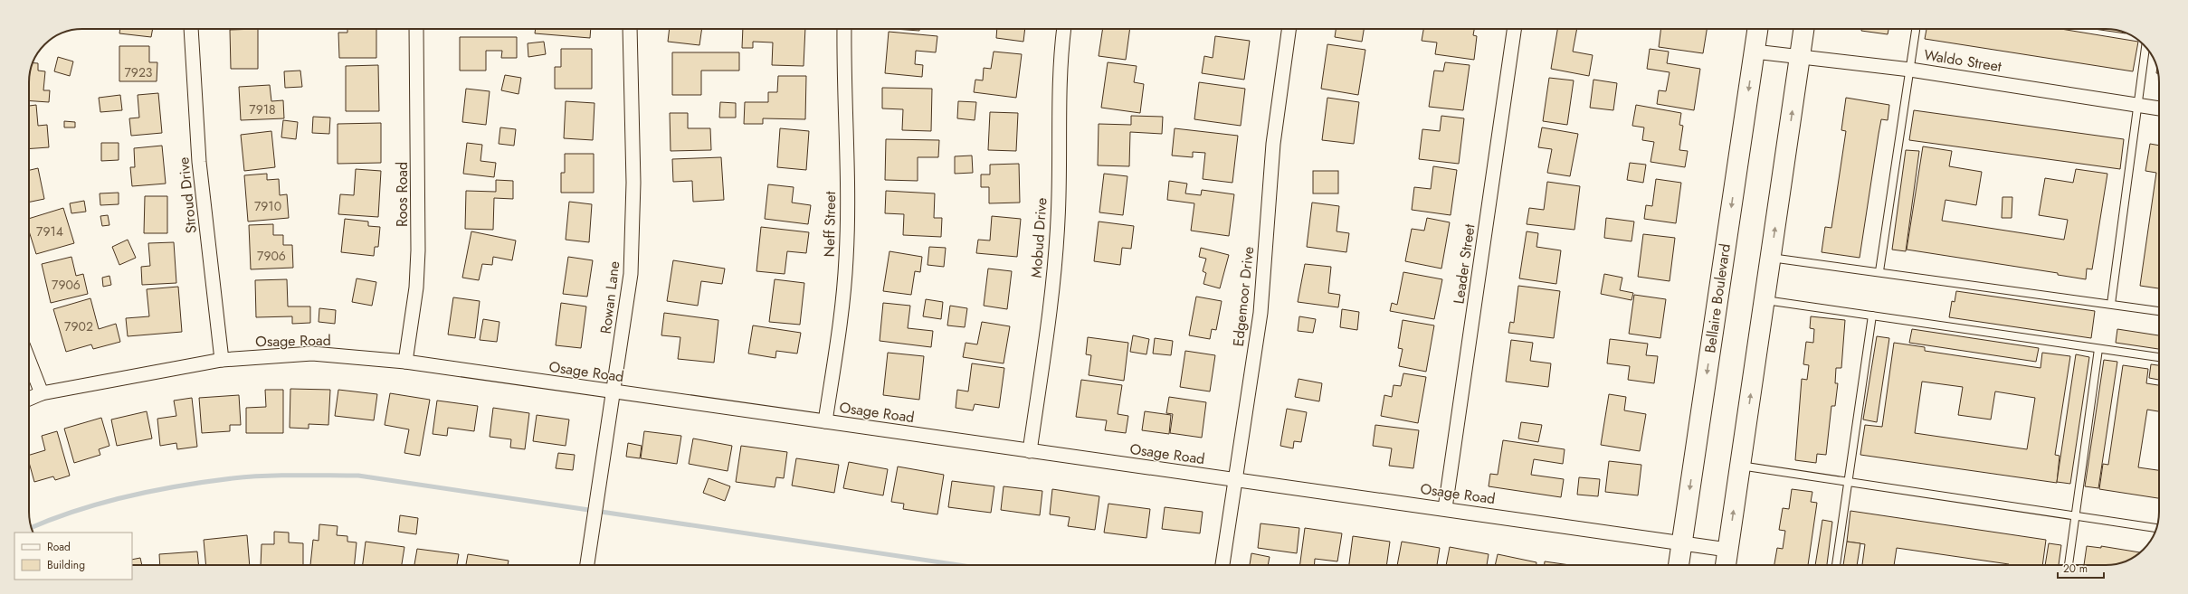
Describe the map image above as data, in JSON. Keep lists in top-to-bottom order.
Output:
{
  "streets": {
    "main road": ["Bellaire Boulevard"],
    "street": [
      "Waldo Street",
      "Roos Road",
      "Stroud Drive",
      "Neff Street",
      "Mobud Drive",
      "Leader Street",
      "Edgemoor Drive",
      "Rowan Lane",
      "Osage Road"
    ]
  },
  "crossings": [
    ["Waldo Street", "Bellaire Boulevard"],
    ["Roos Road", "Osage Road"],
    ["Stroud Drive", "Osage Road"],
    ["Neff Street", "Osage Road"],
    ["Mobud Drive", "Osage Road"],
    ["Leader Street", "Osage Road"],
    ["Edgemoor Drive", "Osage Road"],
    ["Rowan Lane", "Osage Road"],
    ["Bellaire Boulevard", "Osage Road"]
  ],
  "house_numbers": [
    "7923",
    "7918",
    "7910",
    "7914",
    "7906",
    "7906",
    "7902"
  ],
  "legend": ["Road", "Building"],
  "scale_bar": "20 m"
}
